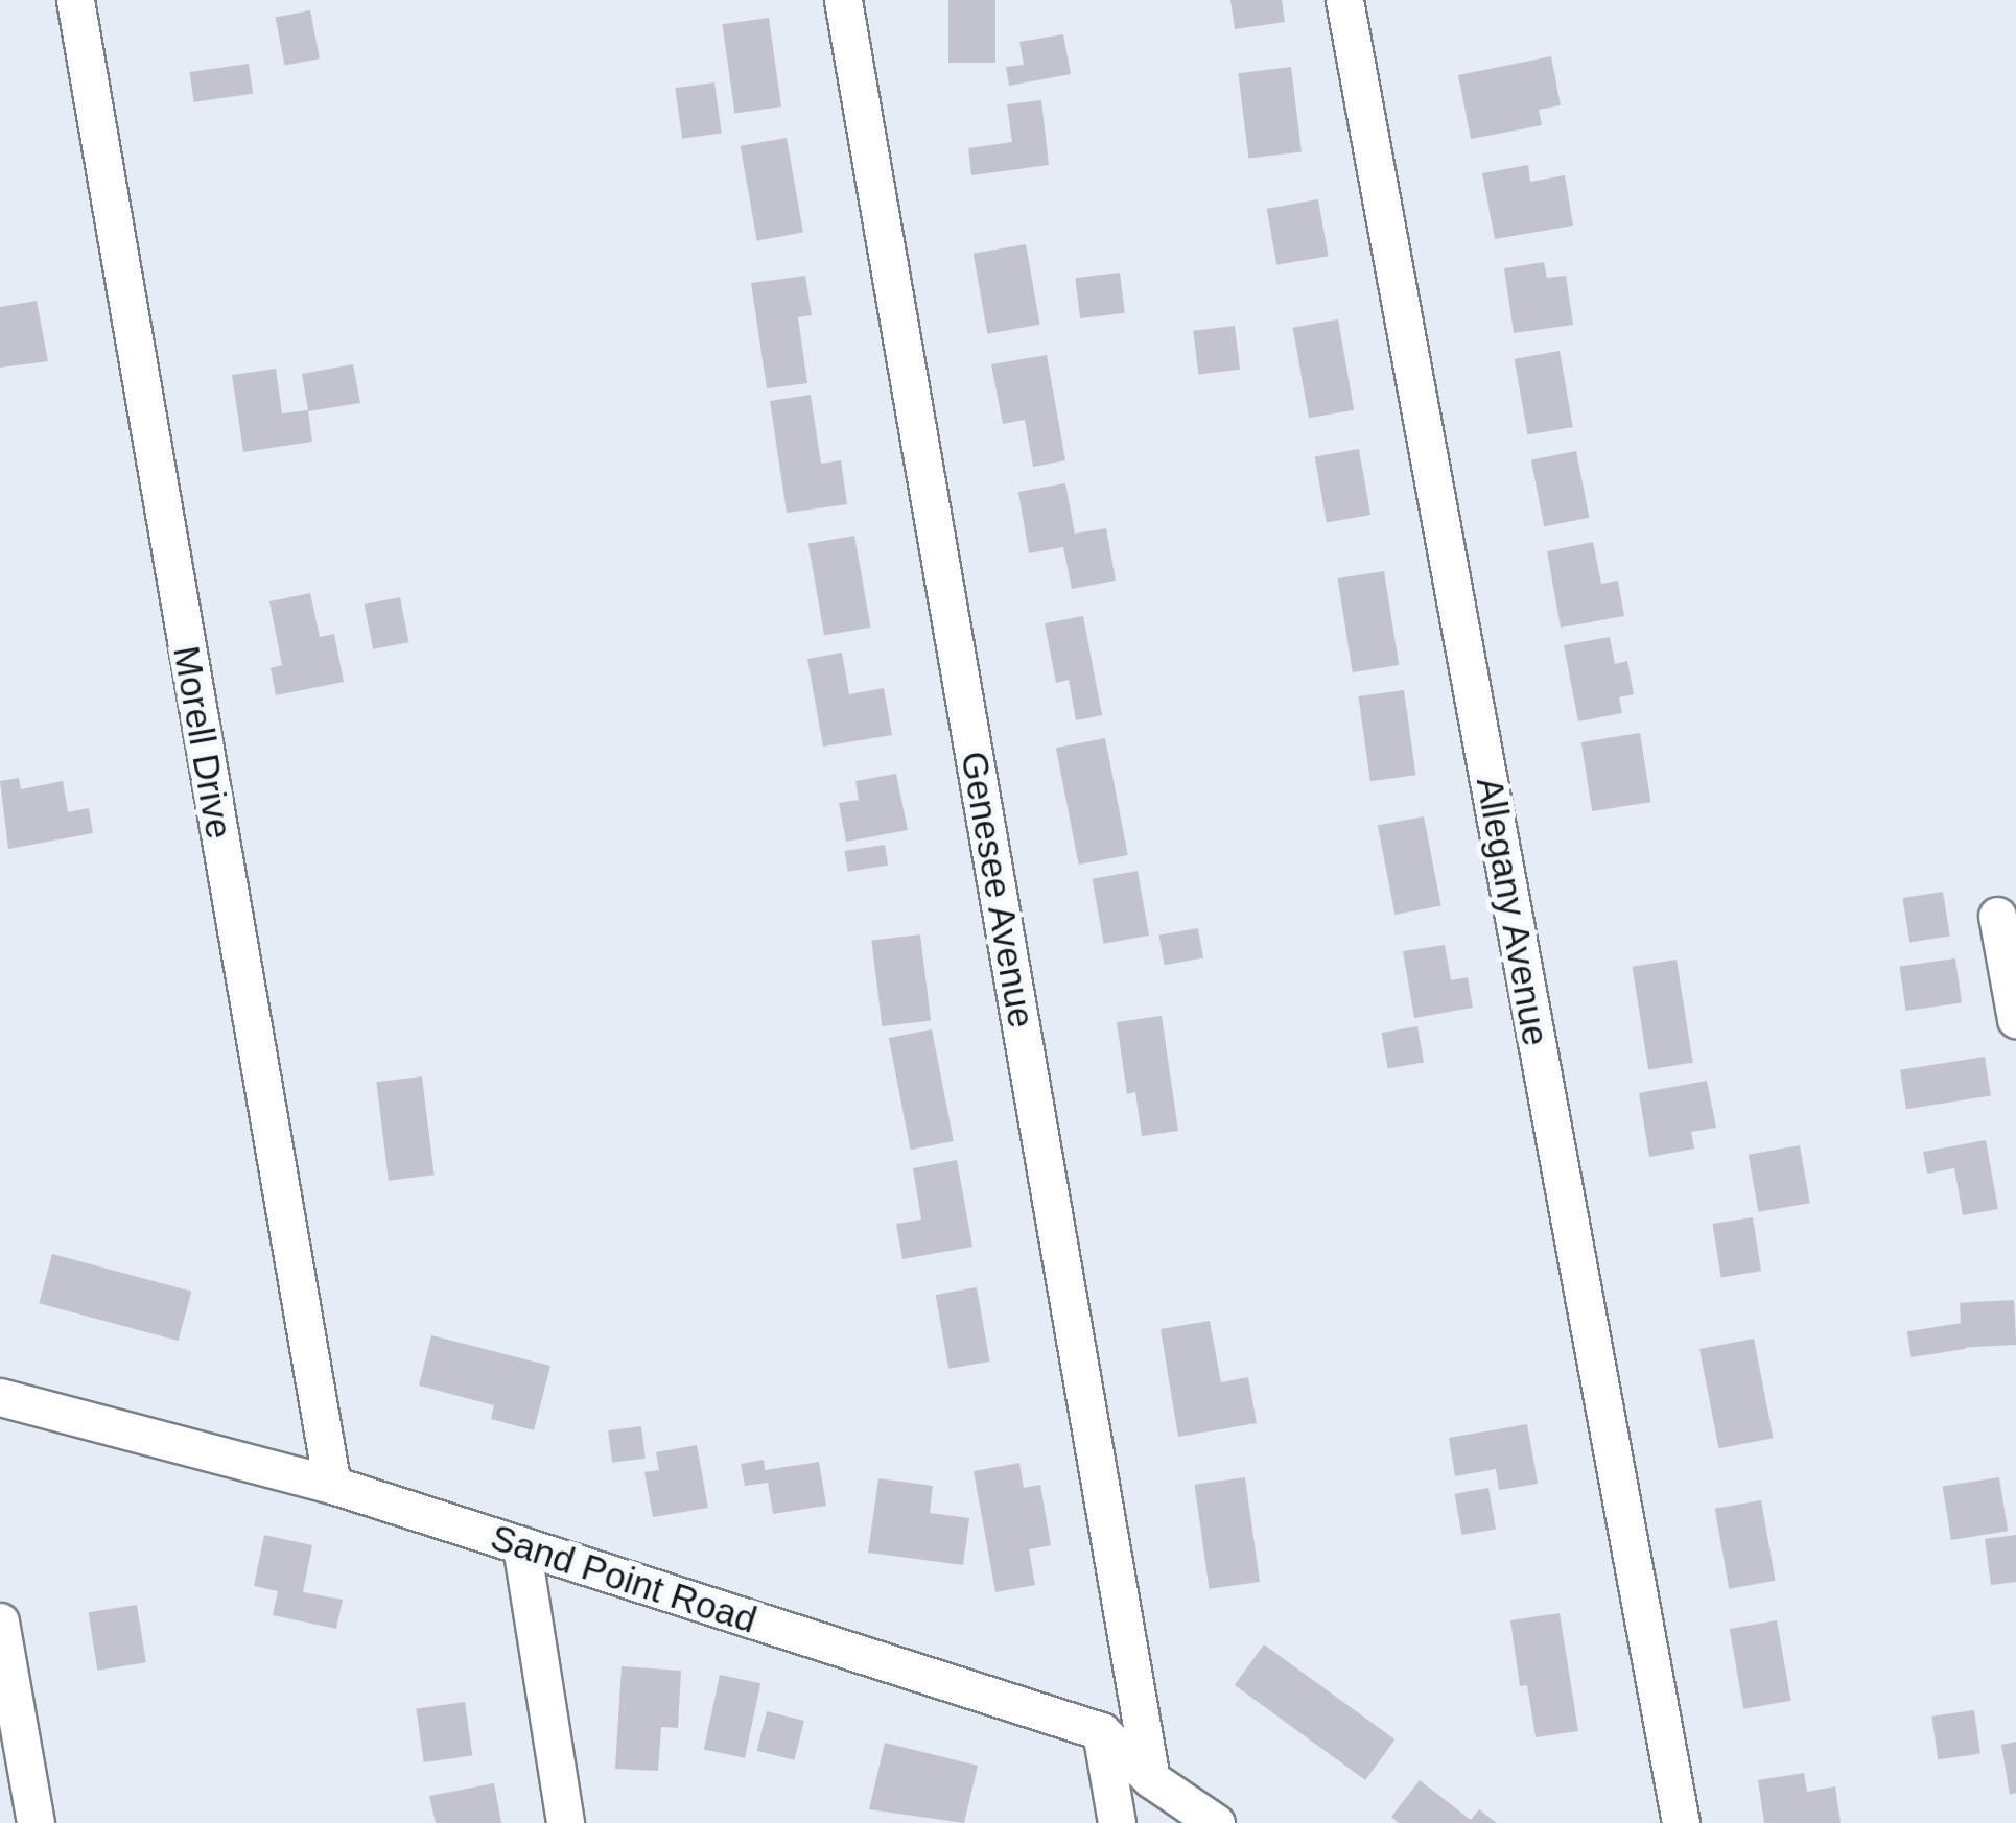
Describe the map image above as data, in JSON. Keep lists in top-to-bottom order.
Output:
{
  "streets": {
    "street": [
      "Morell Drive",
      "Genesee Avenue",
      "Allegany Avenue",
      "Sand Point Road"
    ]
  },
  "crossings": [
    ["Morell Drive", "Sand Point Road"],
    ["Genesee Avenue", "Sand Point Road"]
  ]
}
